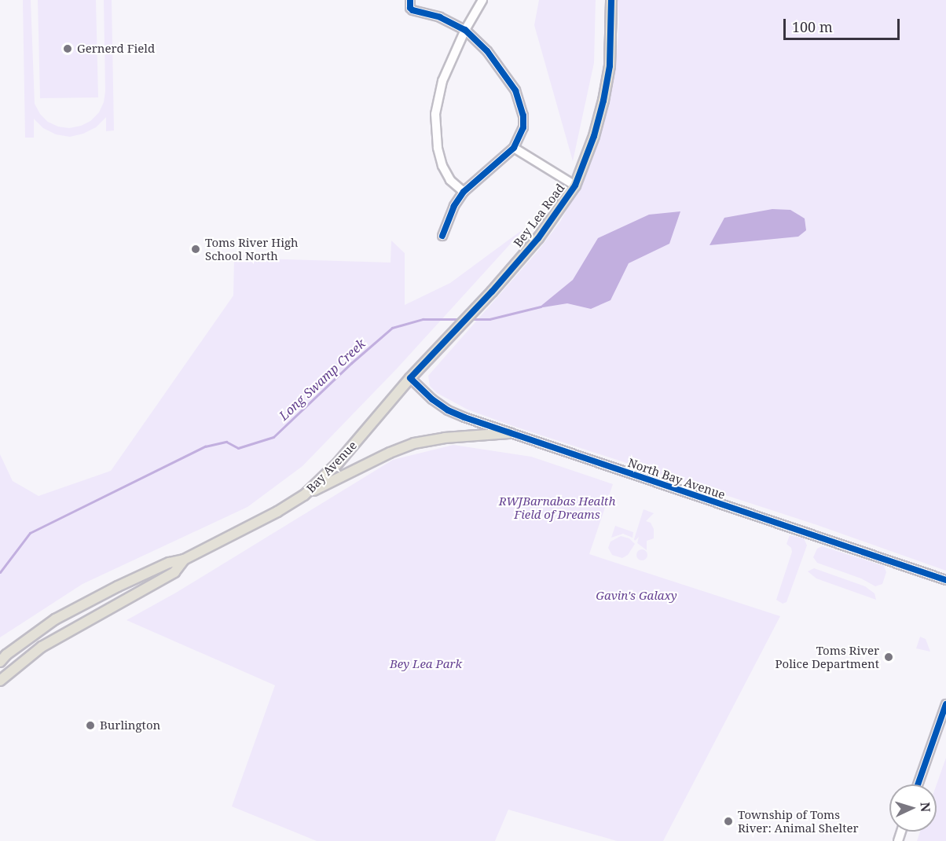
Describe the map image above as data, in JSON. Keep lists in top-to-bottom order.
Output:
{
  "streets": {
    "main road": ["Bey Lea Road", "Bay Avenue"],
    "street": ["North Bay Avenue"]
  },
  "crossings": [
    ["Bey Lea Road", "Bay Avenue"],
    ["Bey Lea Road", "North Bay Avenue"],
    ["Bay Avenue", "North Bay Avenue"]
  ],
  "water": ["Long Swamp Creek"],
  "parks": ["RWJBarnabas Health Field of Dreams", "Gavin's Galaxy", "Bey Lea Park"],
  "places": [
    "Gernerd Field",
    "Toms River High School North",
    "Toms River Police Department",
    "Burlington",
    "Township of Toms River: Animal Shelter"
  ],
  "scale_bar": "100 m",
  "north": "right"
}
